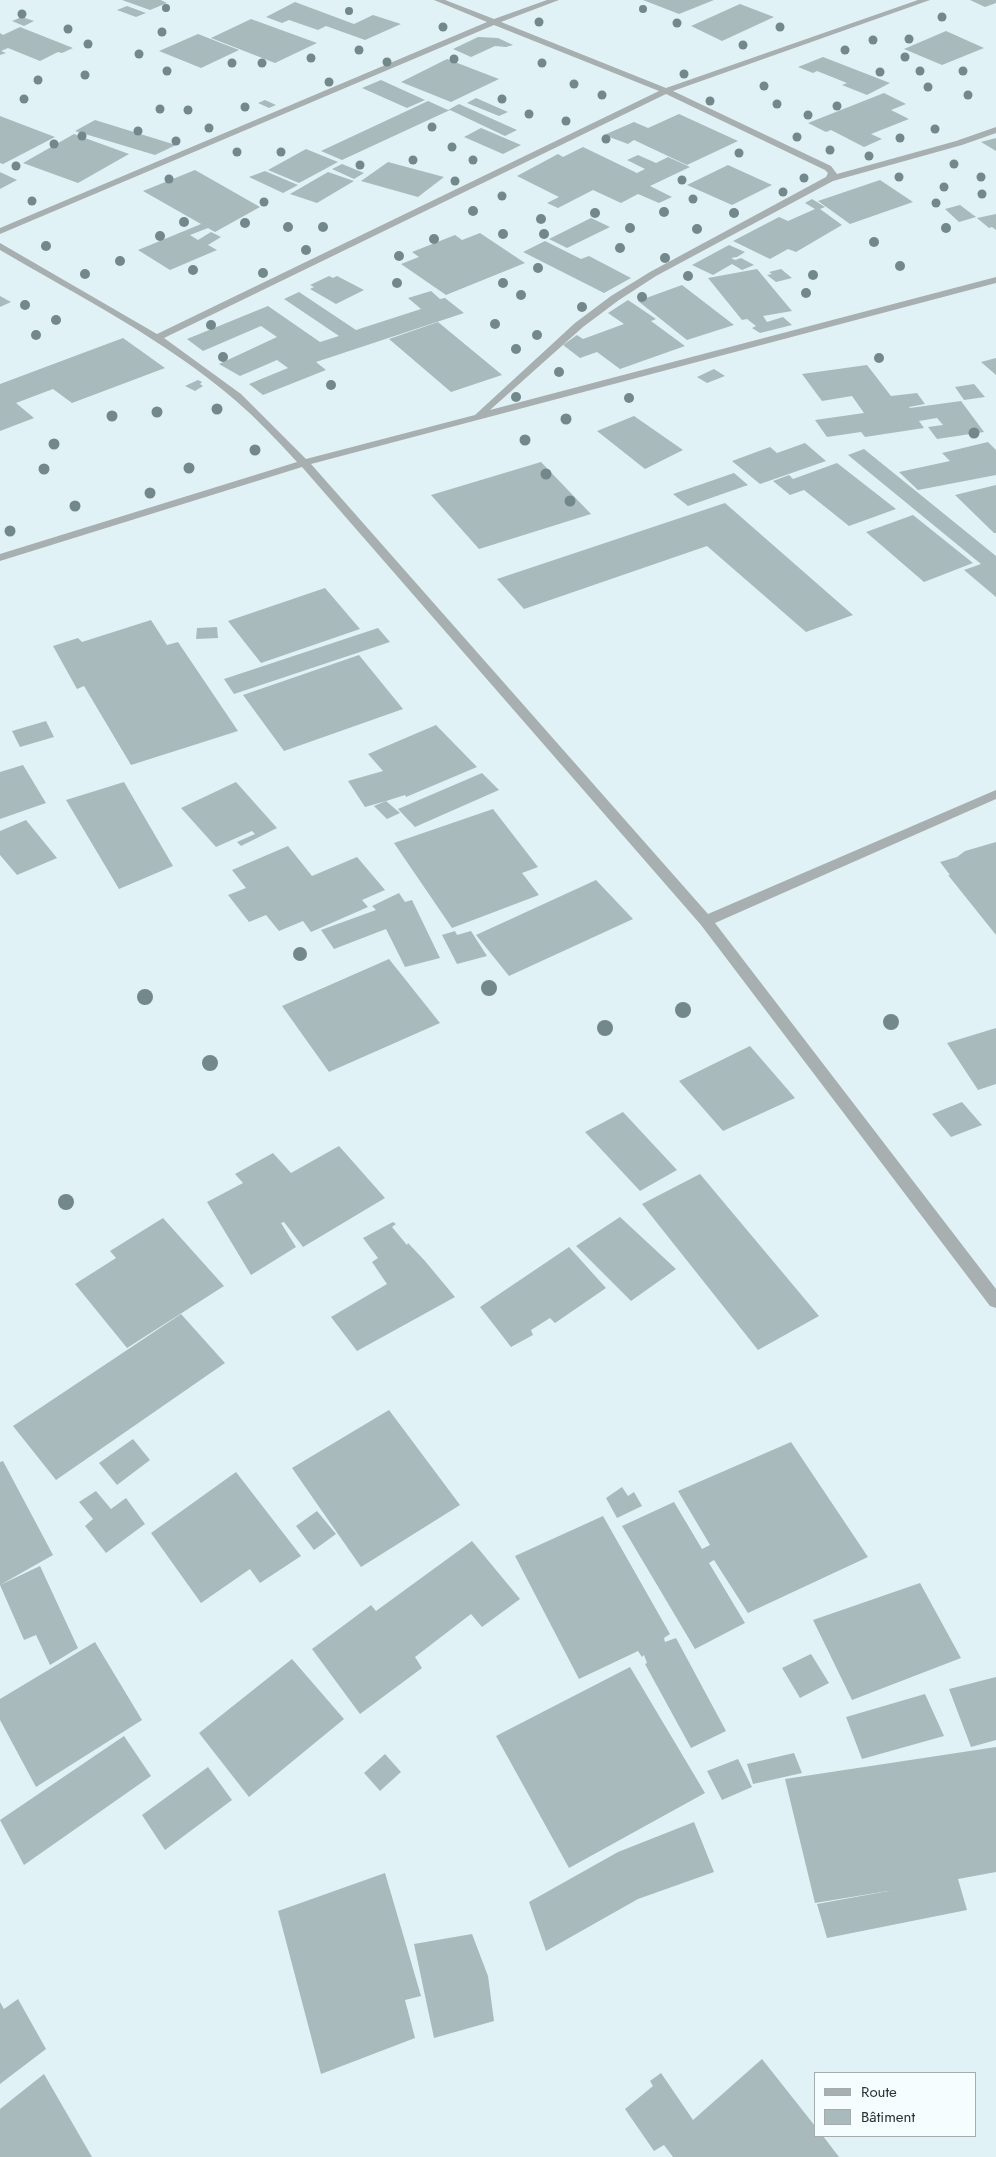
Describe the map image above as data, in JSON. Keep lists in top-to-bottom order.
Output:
{
  "legend": ["Route", "Bâtiment"]
}
